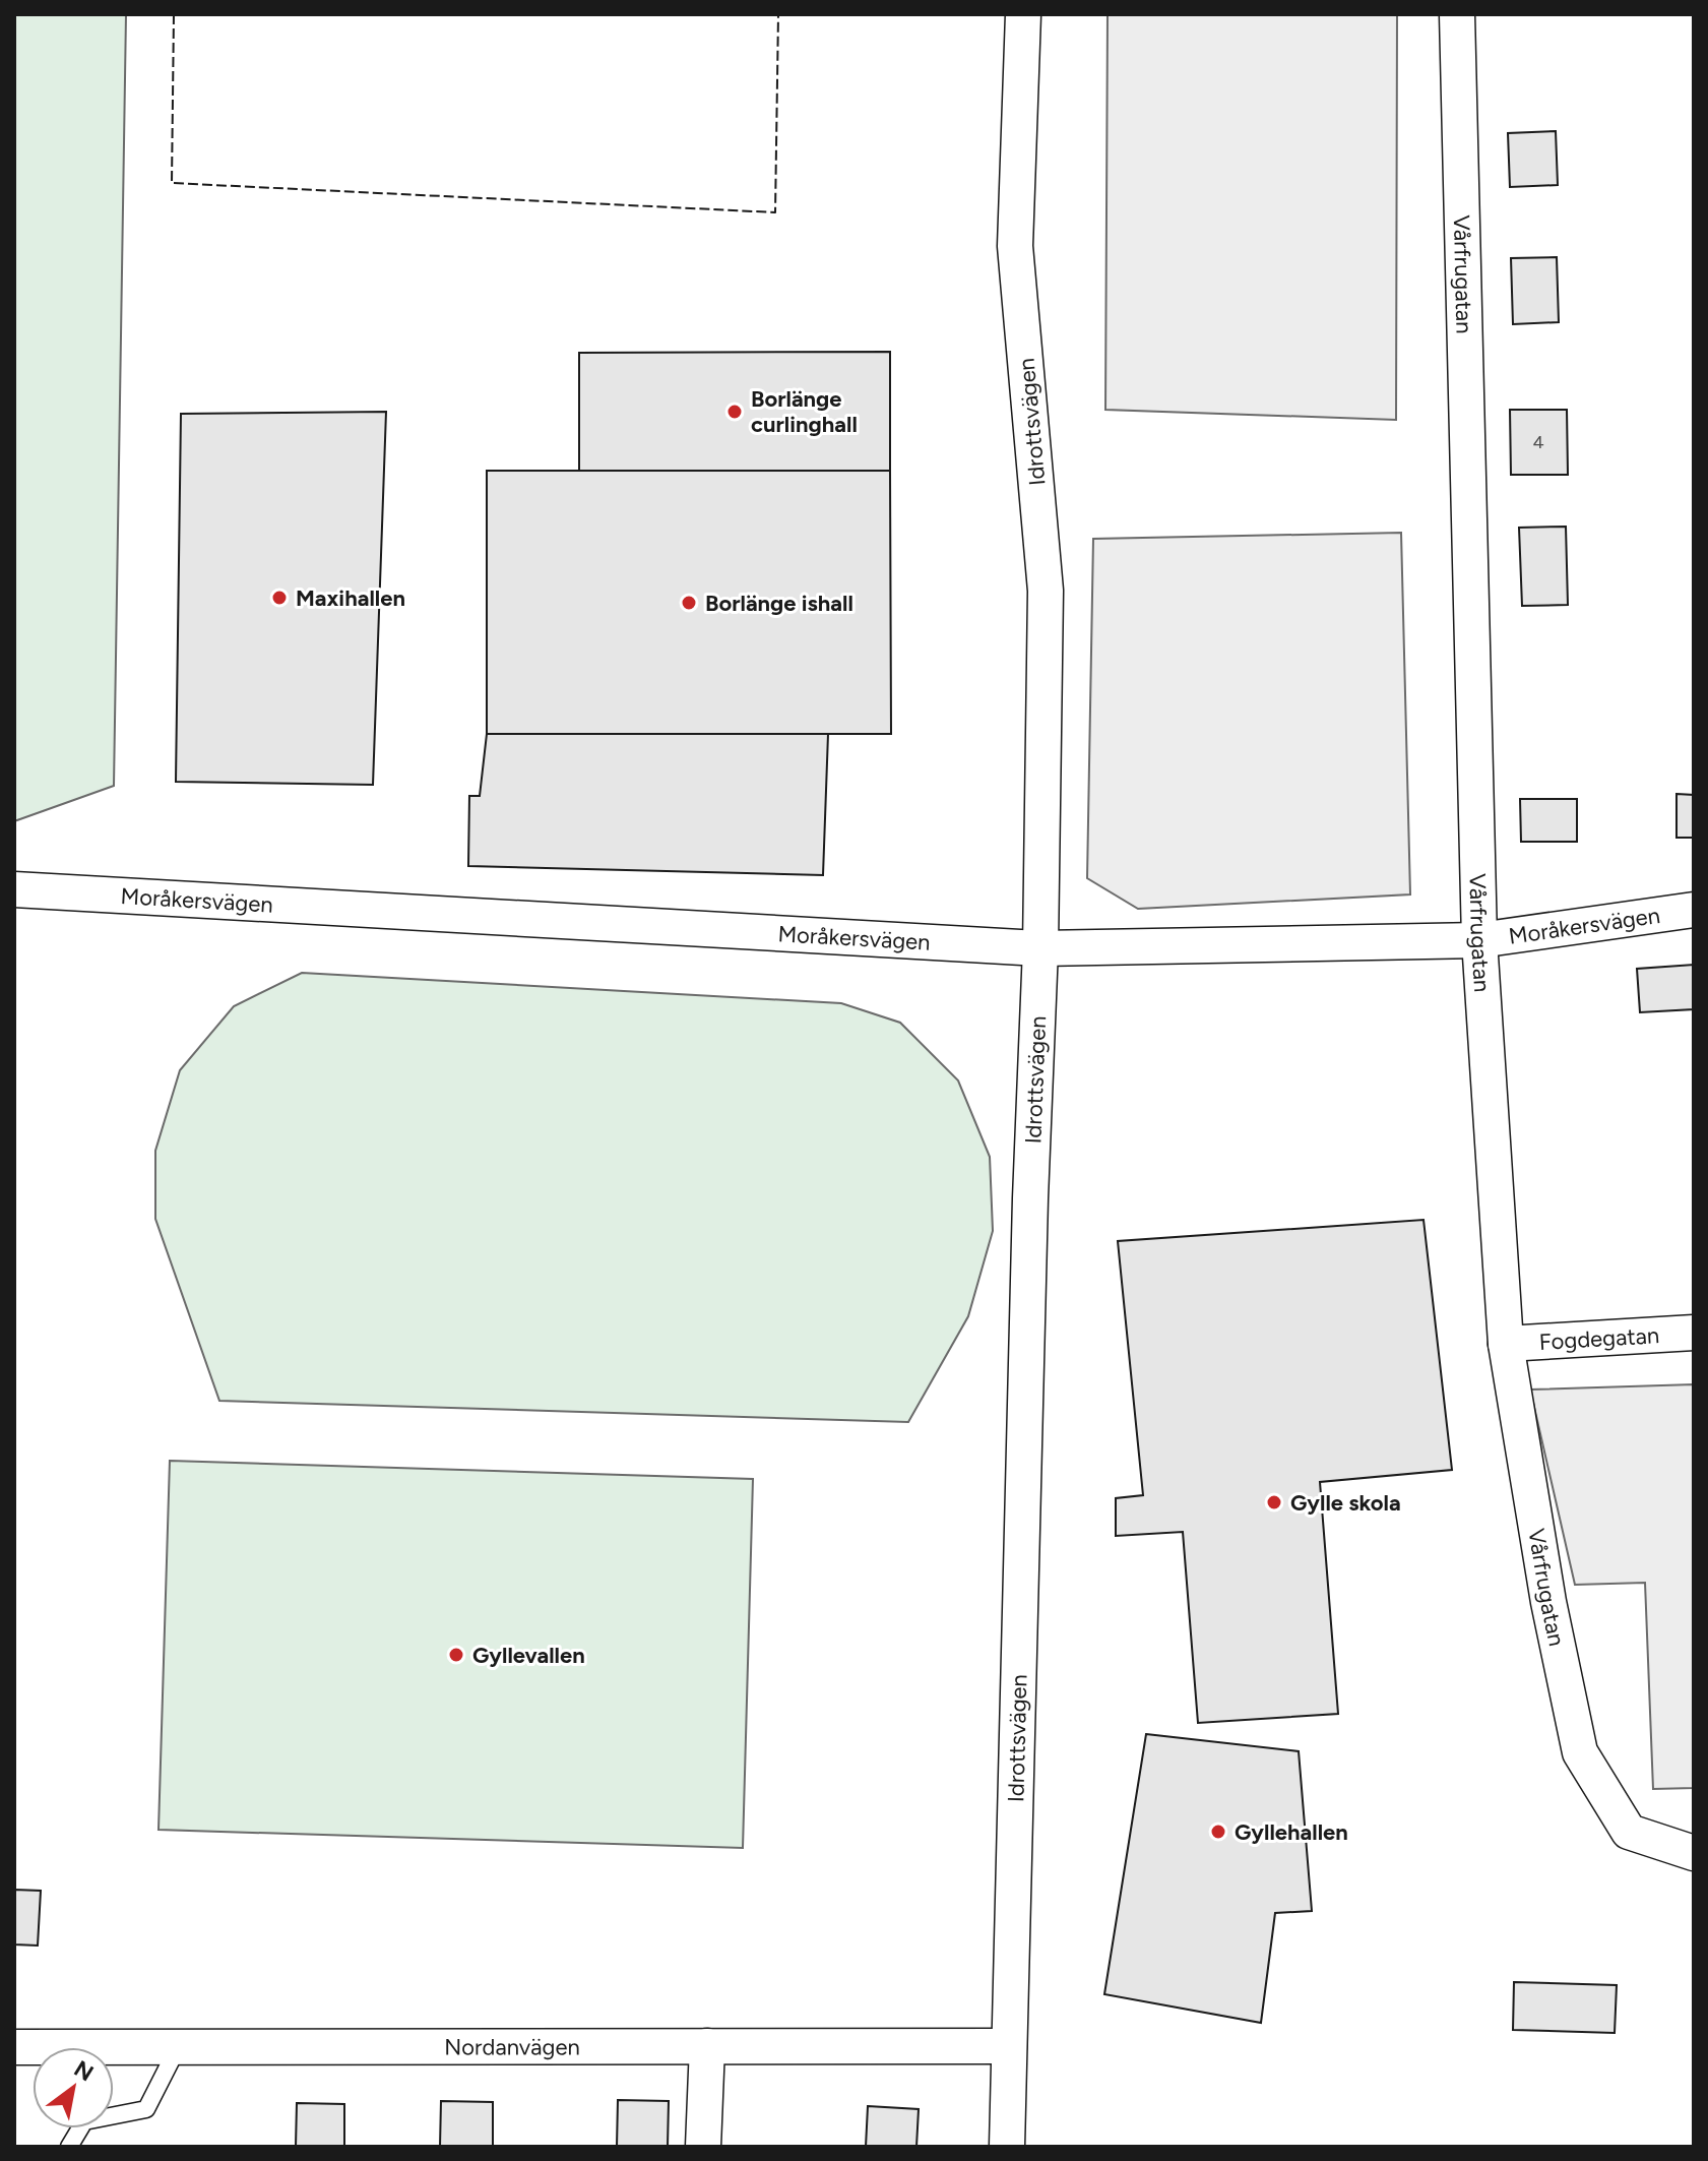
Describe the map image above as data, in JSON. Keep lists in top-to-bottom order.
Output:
{
  "streets": {
    "street": [
      "Vårfrugatan",
      "Idrottsvägen",
      "Moråkersvägen",
      "Fogdegatan",
      "Nordanvägen"
    ]
  },
  "crossings": [
    ["Vårfrugatan", "Moråkersvägen"],
    ["Vårfrugatan", "Fogdegatan"],
    ["Idrottsvägen", "Moråkersvägen"],
    ["Idrottsvägen", "Nordanvägen"]
  ],
  "places": [
    "Borlänge curlinghall",
    "Maxihallen",
    "Borlänge ishall",
    "Gylle skola",
    "Gyllevallen",
    "Gyllehallen"
  ],
  "house_numbers": ["4"],
  "north": "top right"
}
